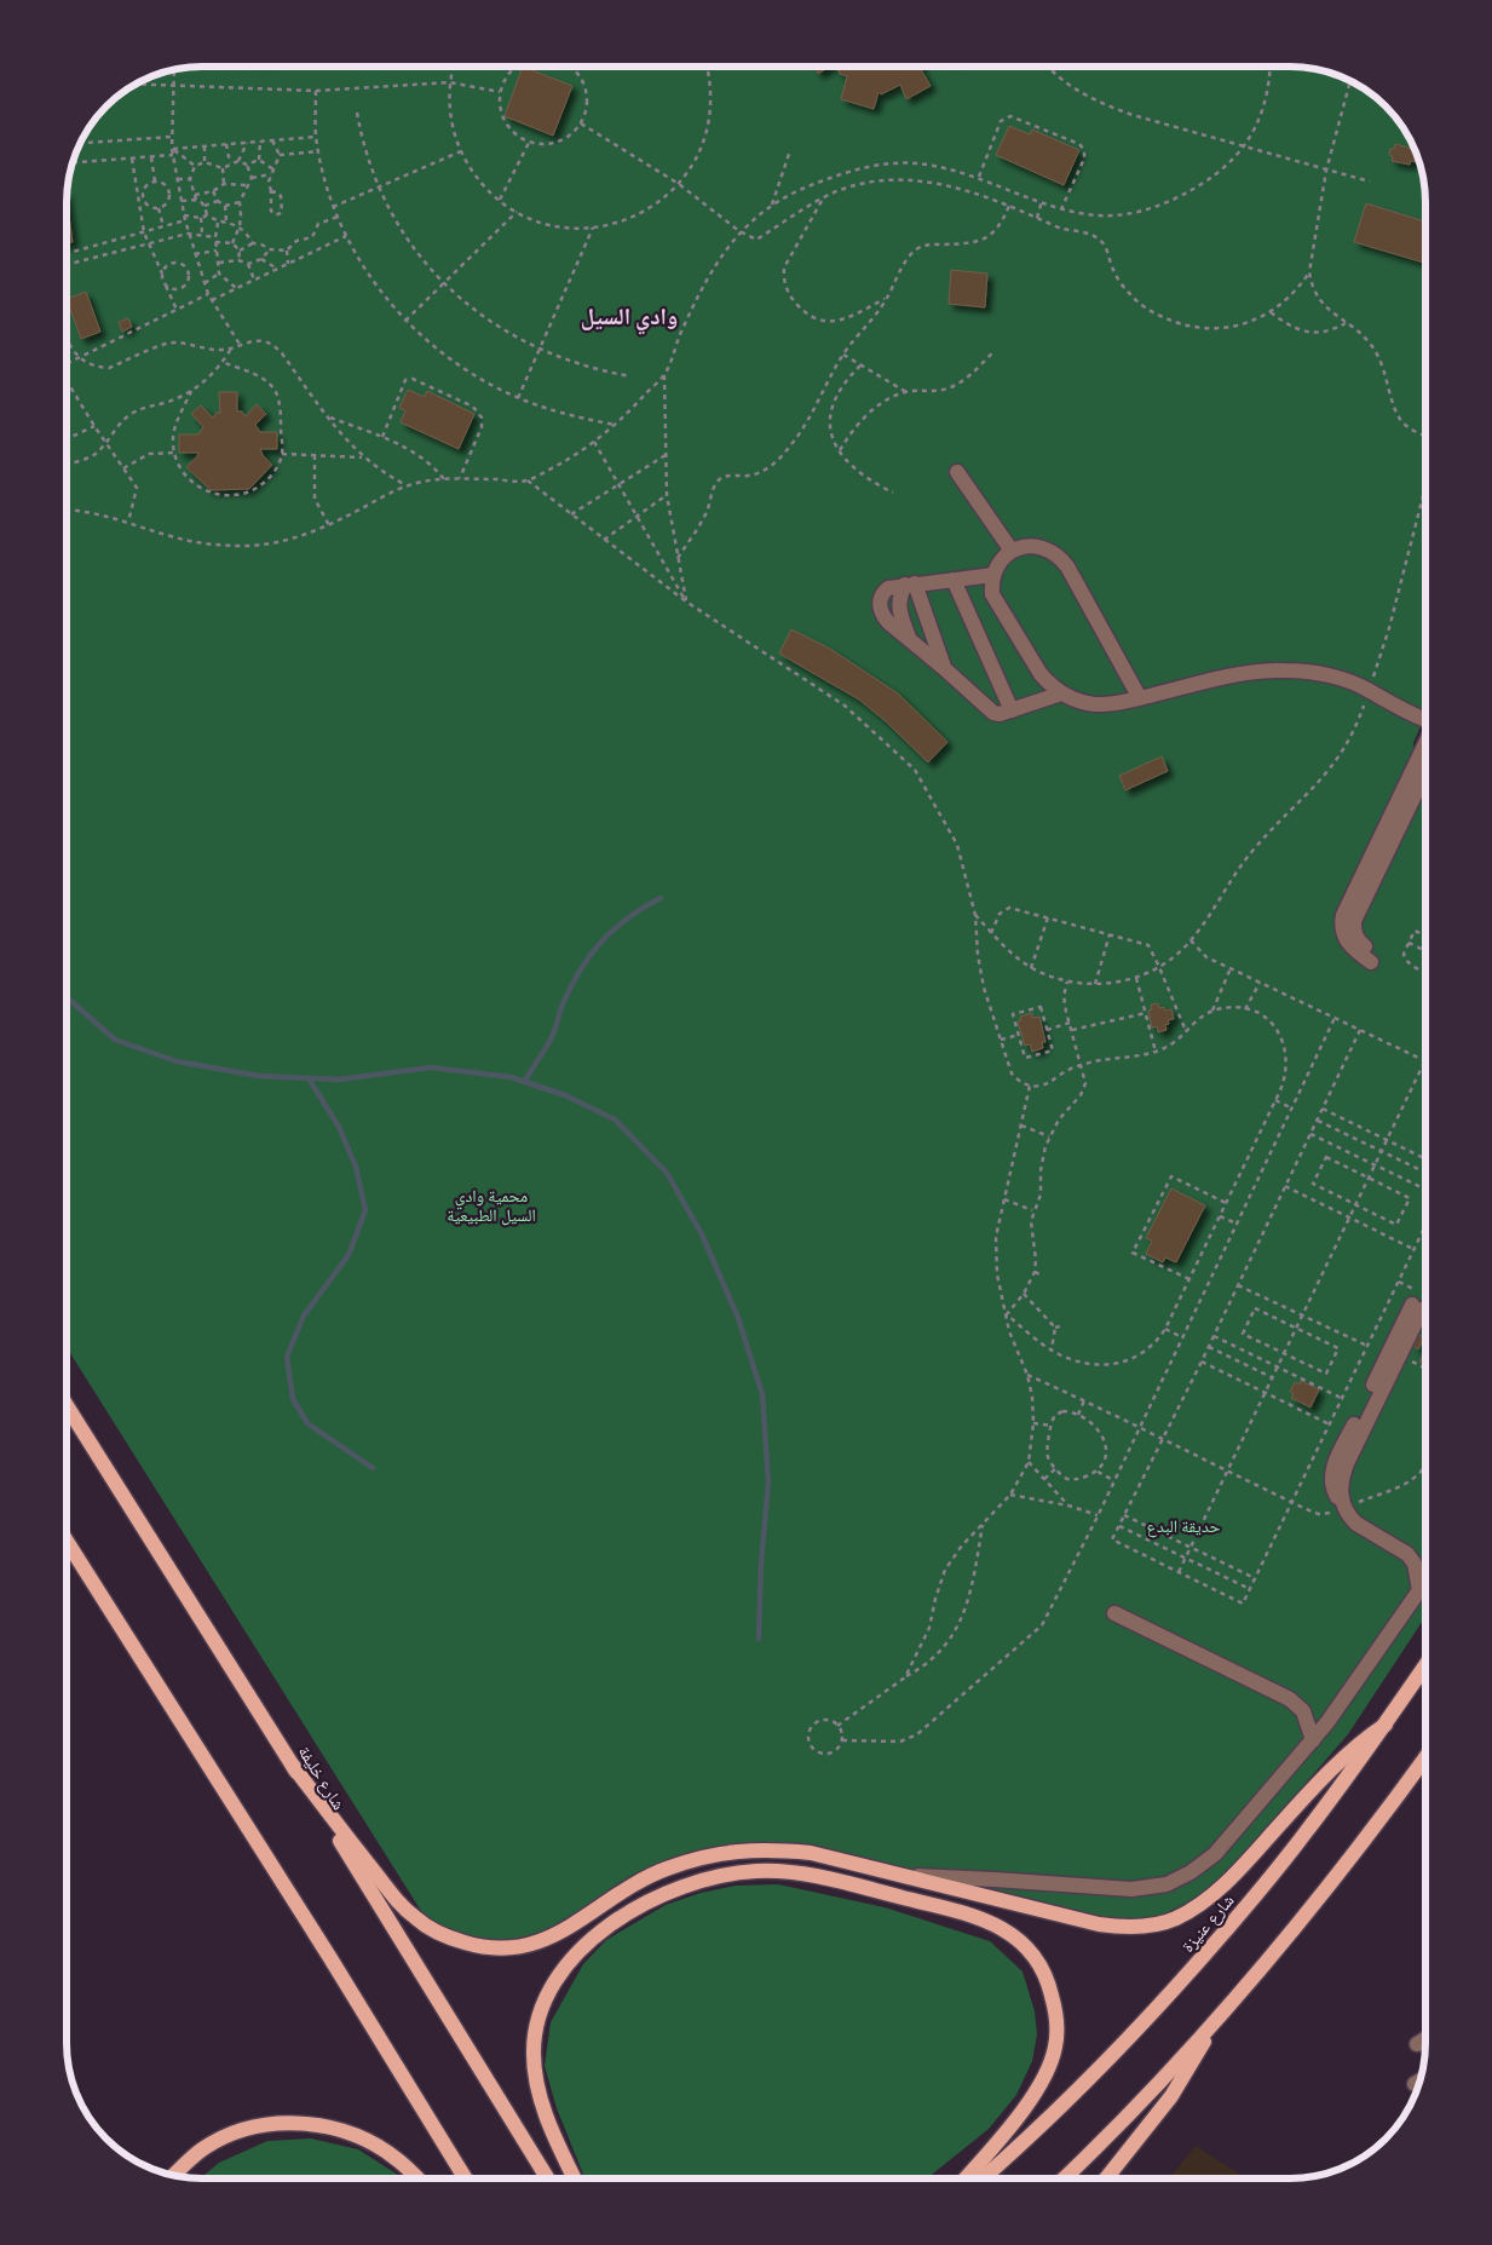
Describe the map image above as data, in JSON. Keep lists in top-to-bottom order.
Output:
{
  "streets": {
    "main road": ["شارع خليفة", "شارع عنيزة"]
  },
  "districts": ["وادي السيل"],
  "parks": ["محمية وادي السيل الطبيعية", "حديقة البدع"]
}
